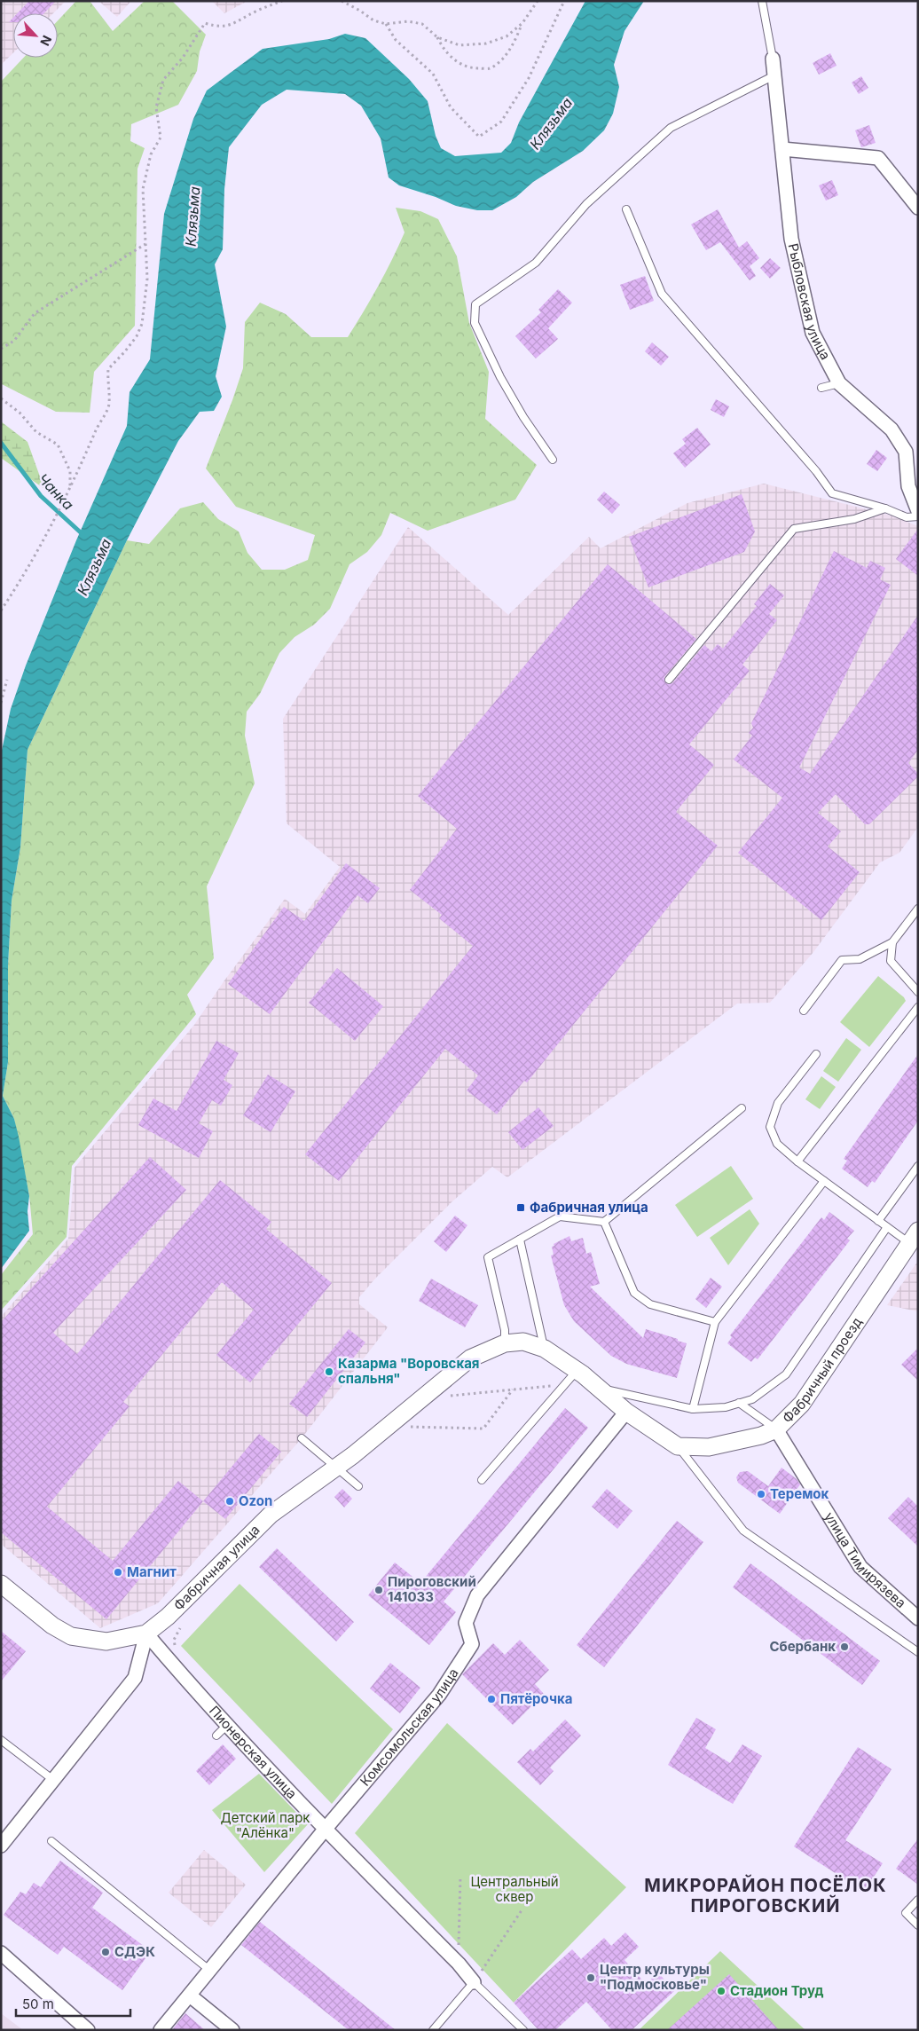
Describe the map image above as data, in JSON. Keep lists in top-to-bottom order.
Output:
{
  "streets": {
    "street": [
      "Рыбловская улица",
      "Фабричный проезд",
      "улица Тимирязева",
      "Фабричная улица",
      "Комсомольская улица",
      "Пионерская улица"
    ]
  },
  "crossings": [
    ["Фабричный проезд", "улица Тимирязева"],
    ["Фабричная улица", "Пионерская улица"],
    ["Комсомольская улица", "Пионерская улица"]
  ],
  "districts": ["МИКРОРАЙОН ПОСЁЛОК ПИРОГОВСКИЙ"],
  "water": ["Клязьма", "Чанка"],
  "parks": ["Детский парк \"Алёнка\"", "Центральный сквер"],
  "places": {
    "transit": ["Фабричная улица"],
    "other": [
      "Казарма \"Воровская спальня\"",
      "Теремок",
      "Ozon",
      "Магнит",
      "Пироговский 141033",
      "Сбербанк",
      "Пятёрочка",
      "СДЭК",
      "Центр культуры \"Подмосковье\"",
      "Стадион Труд"
    ]
  },
  "scale_bar": "50 m",
  "north": "bottom right"
}
